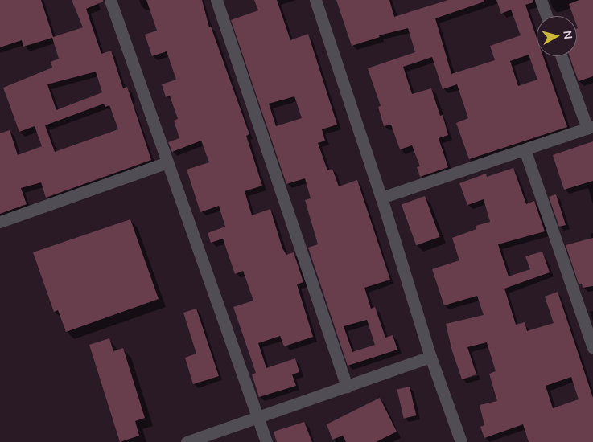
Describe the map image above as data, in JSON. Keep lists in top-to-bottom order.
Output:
{
  "north": "right"
}
